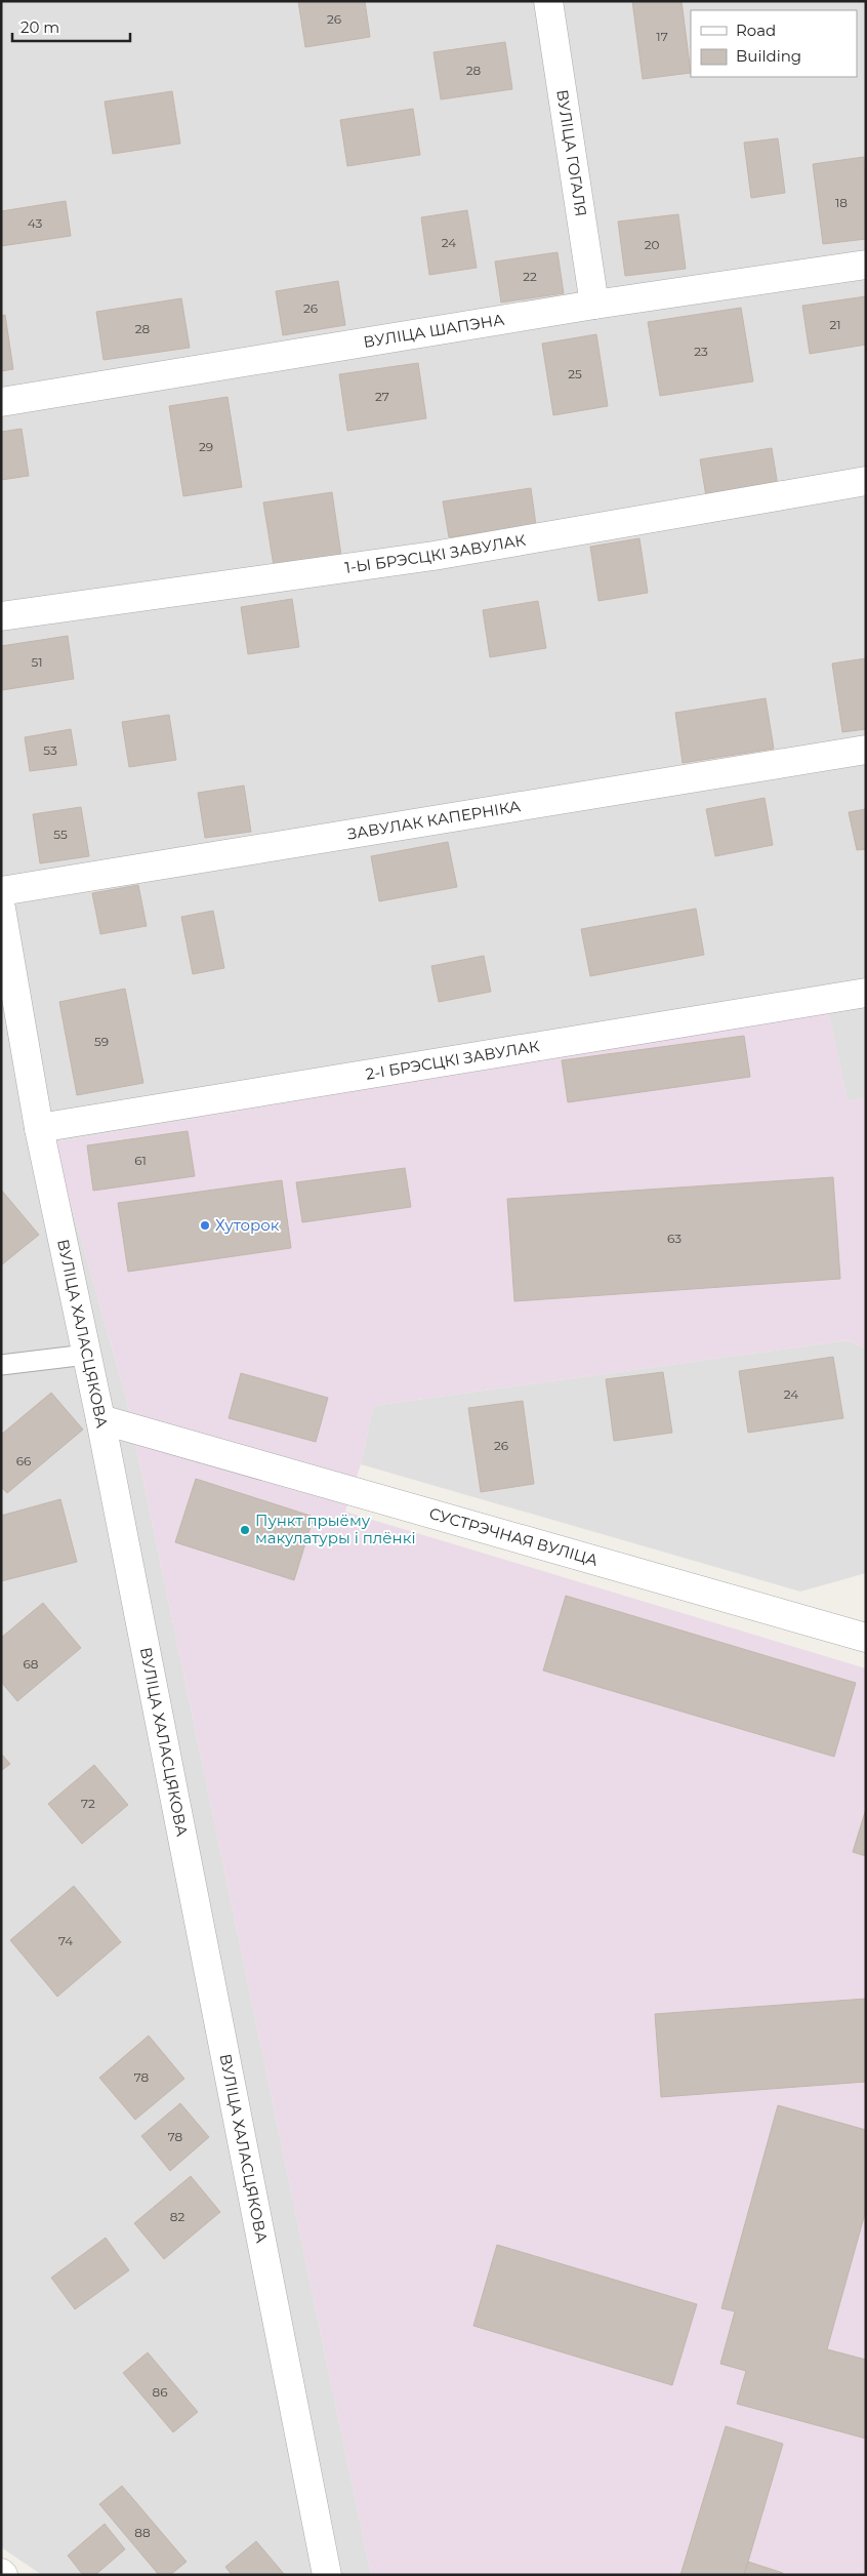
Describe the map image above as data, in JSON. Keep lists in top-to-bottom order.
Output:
{
  "streets": {
    "street": [
      "ВУЛІЦА ГОГАЛЯ",
      "ВУЛІЦА ШАПЭНА",
      "1-Ы БРЭСЦКІ ЗАВУЛАК",
      "ЗАВУЛАК КАПЕРНІКА",
      "2-І БРЭСЦКІ ЗАВУЛАК",
      "ВУЛІЦА ХАЛАСЦЯКОВА",
      "СУСТРЭЧНАЯ ВУЛІЦА"
    ]
  },
  "crossings": [
    ["ВУЛІЦА ГОГАЛЯ", "ВУЛІЦА ШАПЭНА"],
    ["2-І БРЭСЦКІ ЗАВУЛАК", "ВУЛІЦА ХАЛАСЦЯКОВА"],
    ["ВУЛІЦА ХАЛАСЦЯКОВА", "СУСТРЭЧНАЯ ВУЛІЦА"]
  ],
  "places": ["Хуторок", "Пункт прыёму макулатуры і плёнкі"],
  "house_numbers": [
    "26",
    "17",
    "28",
    "18",
    "43",
    "24",
    "20",
    "22",
    "26",
    "21",
    "28",
    "23",
    "25",
    "27",
    "29",
    "51",
    "53",
    "55",
    "59",
    "61",
    "63",
    "24",
    "26",
    "66",
    "68",
    "72",
    "74",
    "78",
    "78",
    "82",
    "86",
    "88"
  ],
  "legend": ["Road", "Building"],
  "scale_bar": "20 m"
}
